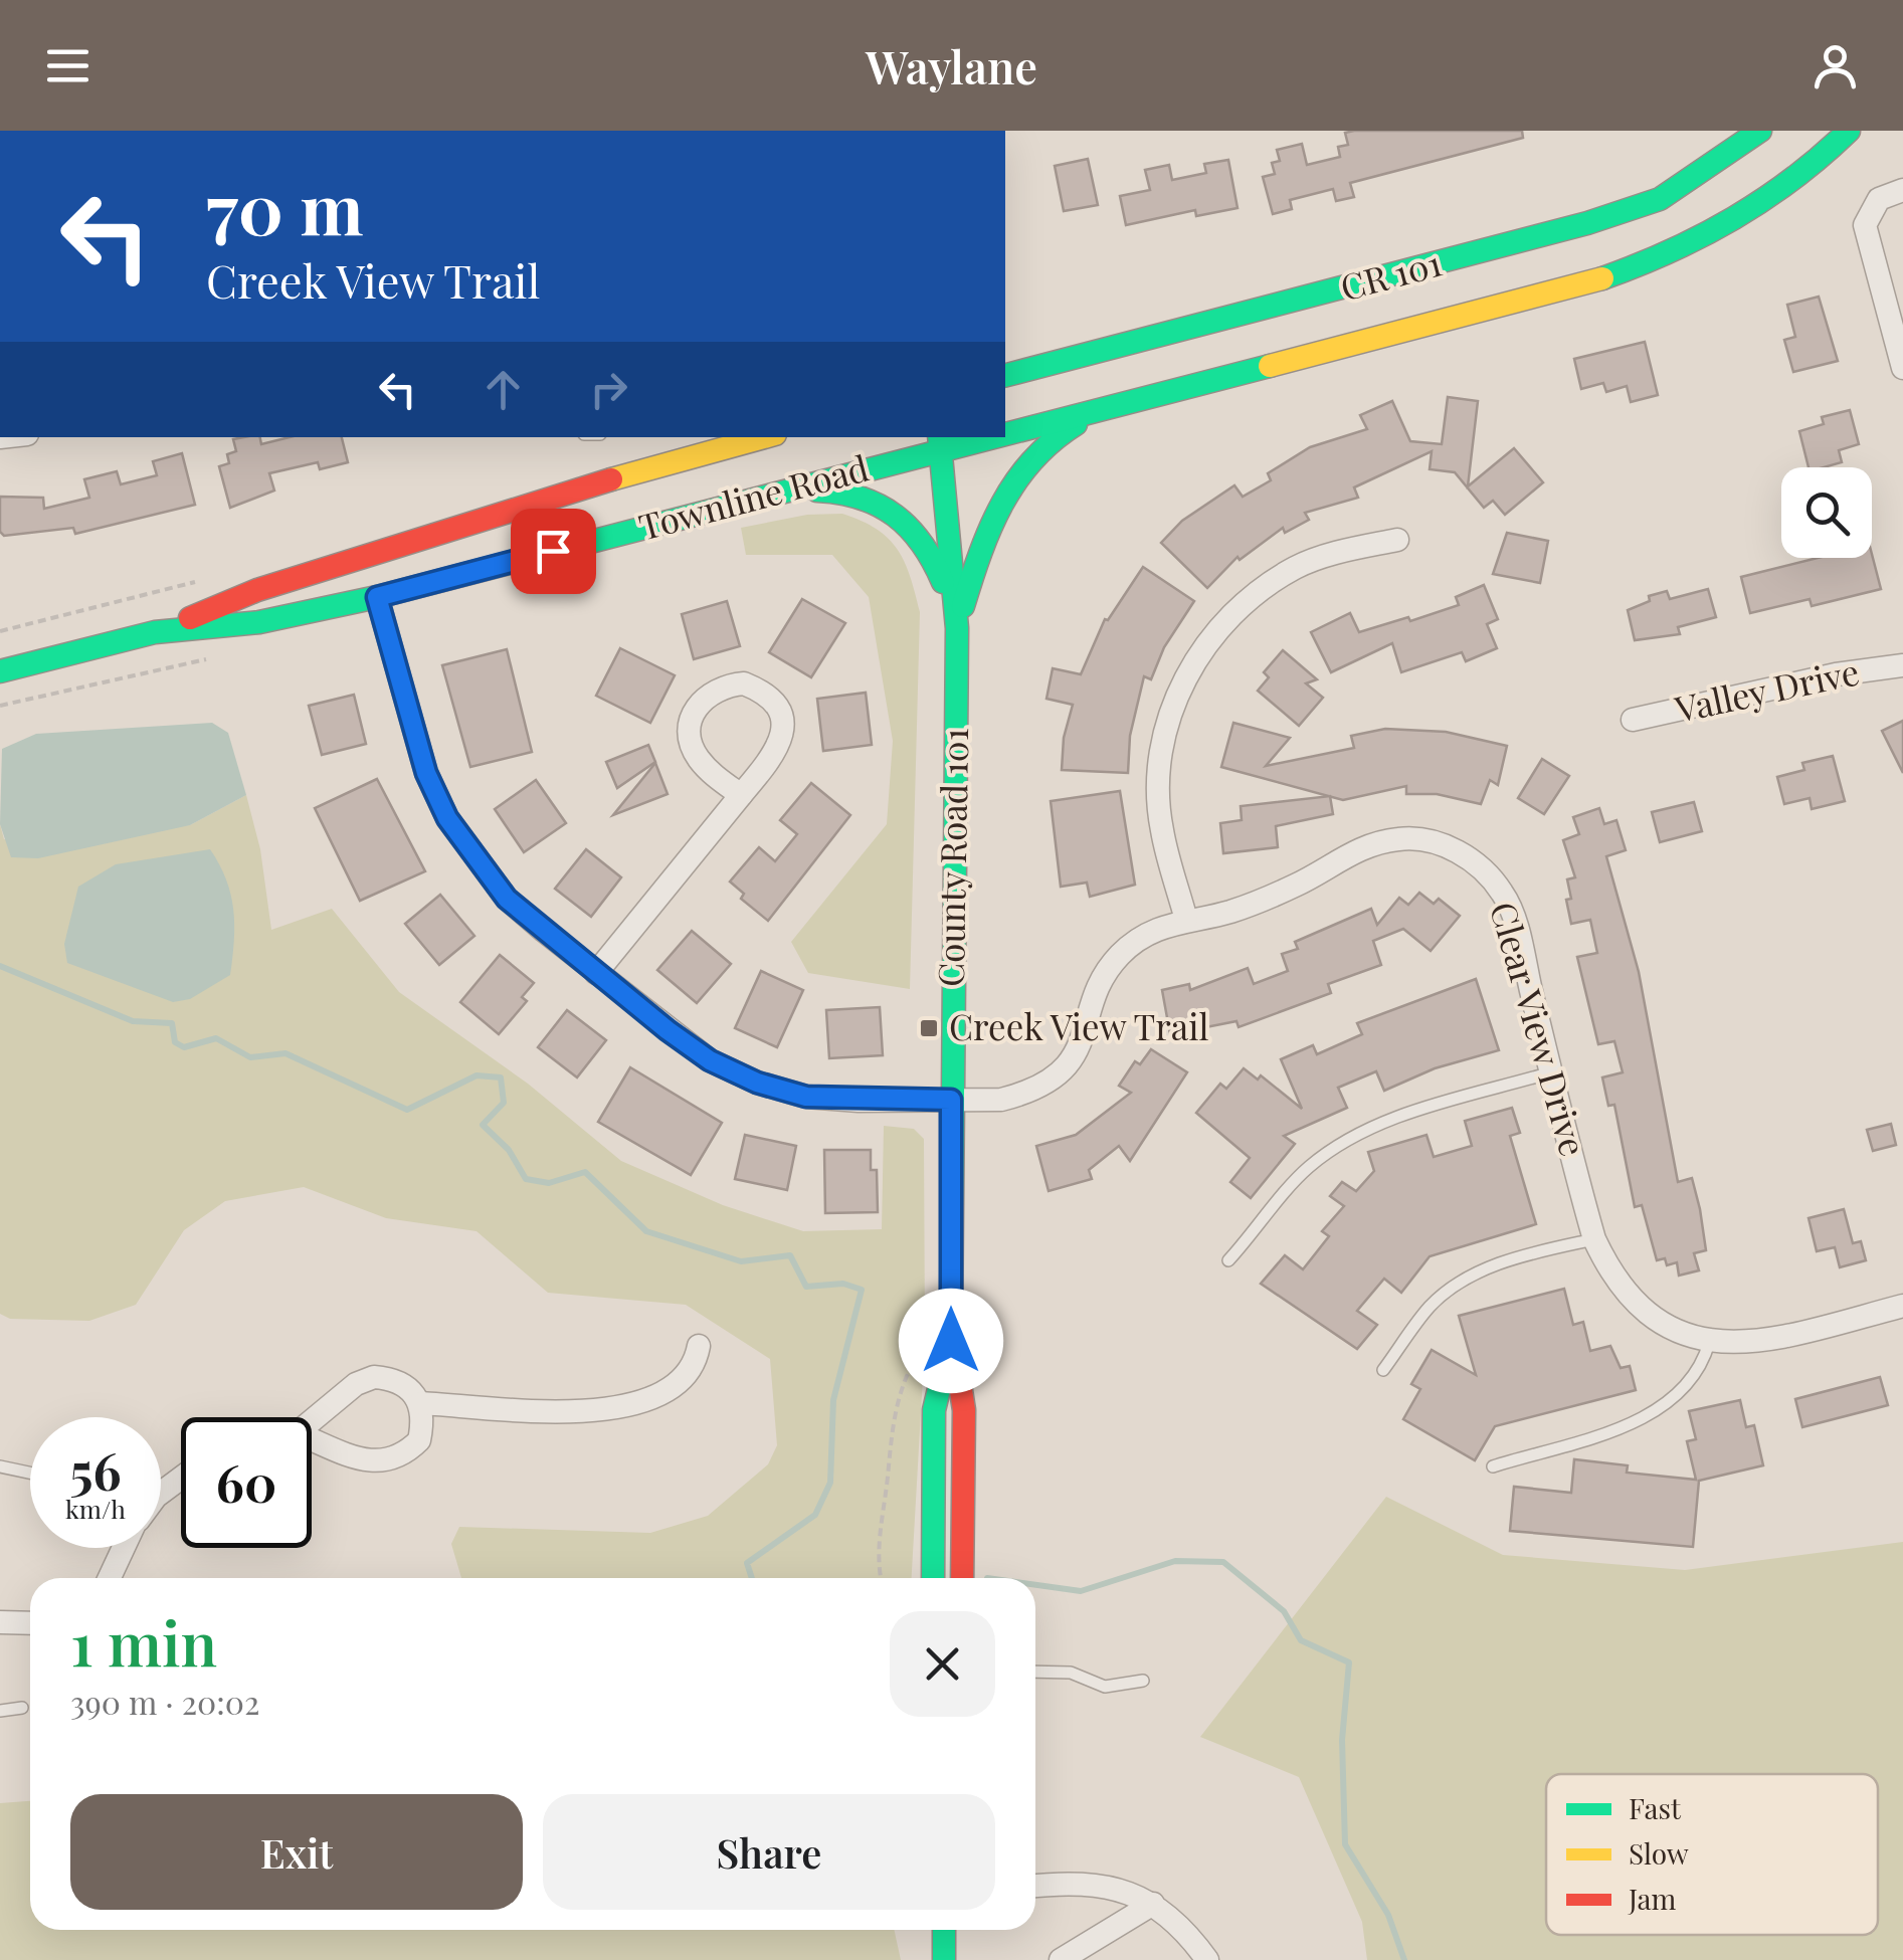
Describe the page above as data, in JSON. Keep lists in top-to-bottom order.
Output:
{
  "streets": {
    "main road": ["CR 101", "Townline Road", "County Road 101"],
    "street": ["Valley Drive", "Clear View Drive"]
  },
  "crossings": [
    ["CR 101", "Townline Road"],
    ["CR 101", "County Road 101"],
    ["Townline Road", "County Road 101"],
    ["County Road 101", "Clear View Drive"]
  ],
  "places": {
    "transit": ["Creek View Trail"]
  },
  "legend": ["Fast", "Slow", "Jam"],
  "page": {
    "header": "Waylane",
    "turn": ["70 m", "Creek View Trail"],
    "speed": "56 km/h",
    "limit": "60",
    "heading": ["1 min", "390 m · 20:02"],
    "buttons": ["Exit", "Share"]
  }
}
